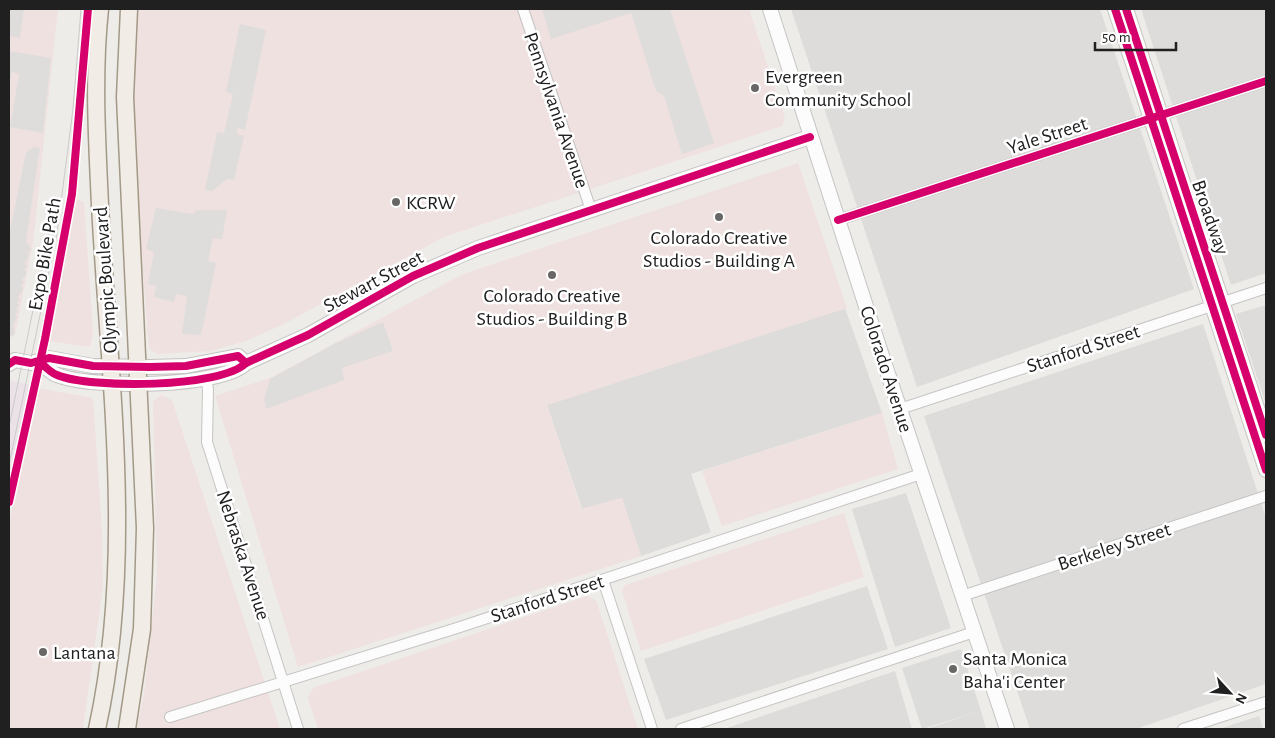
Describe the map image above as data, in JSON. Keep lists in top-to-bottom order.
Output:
{
  "streets": {
    "main road": ["Olympic Boulevard"],
    "street": [
      "Pennsylvania Avenue",
      "Yale Street",
      "Broadway",
      "Stewart Street",
      "Stanford Street",
      "Colorado Avenue",
      "Berkeley Street",
      "Nebraska Avenue"
    ],
    "cycle path": ["Expo Bike Path"]
  },
  "crossings": [
    ["Pennsylvania Avenue", "Stewart Street"],
    ["Yale Street", "Broadway"],
    ["Yale Street", "Colorado Avenue"],
    ["Broadway", "Stanford Street"],
    ["Olympic Boulevard", "Stewart Street"],
    ["Stewart Street", "Colorado Avenue"],
    ["Stewart Street", "Nebraska Avenue"],
    ["Stanford Street", "Colorado Avenue"],
    ["Stanford Street", "Nebraska Avenue"],
    ["Colorado Avenue", "Berkeley Street"]
  ],
  "places": [
    "Evergreen Community School",
    "KCRW",
    "Colorado Creative Studios - Building A",
    "Colorado Creative Studios - Building B",
    "Lantana",
    "Santa Monica Baha'i Center"
  ],
  "scale_bar": "50 m",
  "north": "bottom right"
}
